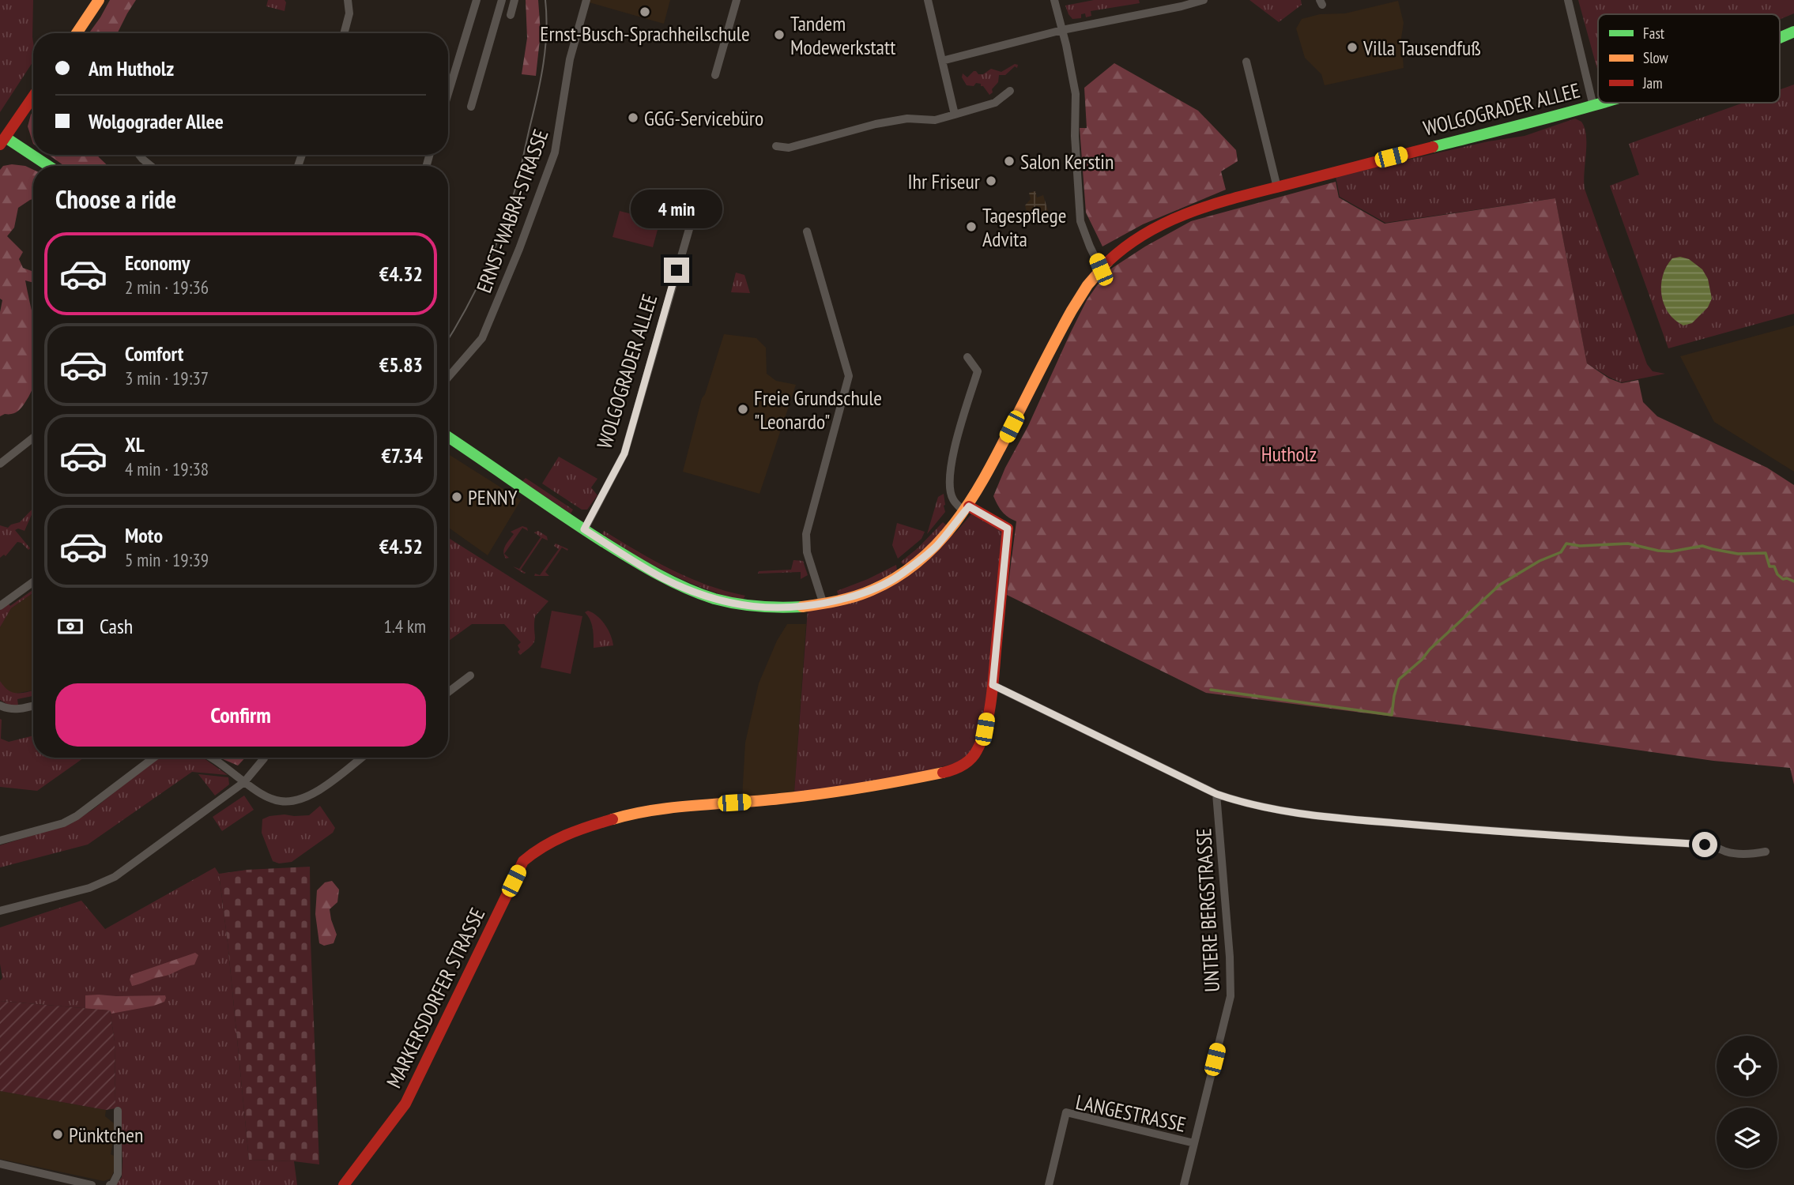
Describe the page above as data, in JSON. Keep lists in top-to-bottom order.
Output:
{
  "streets": {
    "main road": ["WOLGOGRADER ALLEE", "MARKERSDORFER STRASSE"],
    "street": ["ERNST-WABRA-STRASSE", "UNTERE BERGSTRASSE", "LANGESTRASSE"]
  },
  "crossings": [
    ["WOLGOGRADER ALLEE", "MARKERSDORFER STRASSE"],
    ["UNTERE BERGSTRASSE", "LANGESTRASSE"]
  ],
  "parks": ["Hutholz"],
  "places": [
    "Ernst-Busch-Sprachheilschule",
    "Tandem Modewerkstatt",
    "Villa Tausendfuß",
    "GGG-Servicebüro",
    "Salon Kerstin",
    "Ihr Friseur",
    "Tagespflege Advita",
    "Freie Grundschule \"Leonardo\"",
    "PENNY",
    "Pünktchen"
  ],
  "legend": ["Fast", "Slow", "Jam"],
  "page": {
    "banner": ["Am Hutholz", "Wolgograder Allee"],
    "heading": "Choose a ride",
    "bubble": "4 min",
    "list": [
      {
        "name": "Economy",
        "note": "2 min · 19:36",
        "value": "€4.32"
      },
      {
        "name": "Comfort",
        "note": "3 min · 19:37",
        "value": "€5.83"
      },
      {
        "name": "XL",
        "note": "4 min · 19:38",
        "value": "€7.34"
      },
      {
        "name": "Moto",
        "note": "5 min · 19:39",
        "value": "€4.52"
      }
    ],
    "pay": ["Cash", "1.4 km"],
    "buttons": "Confirm"
  }
}
